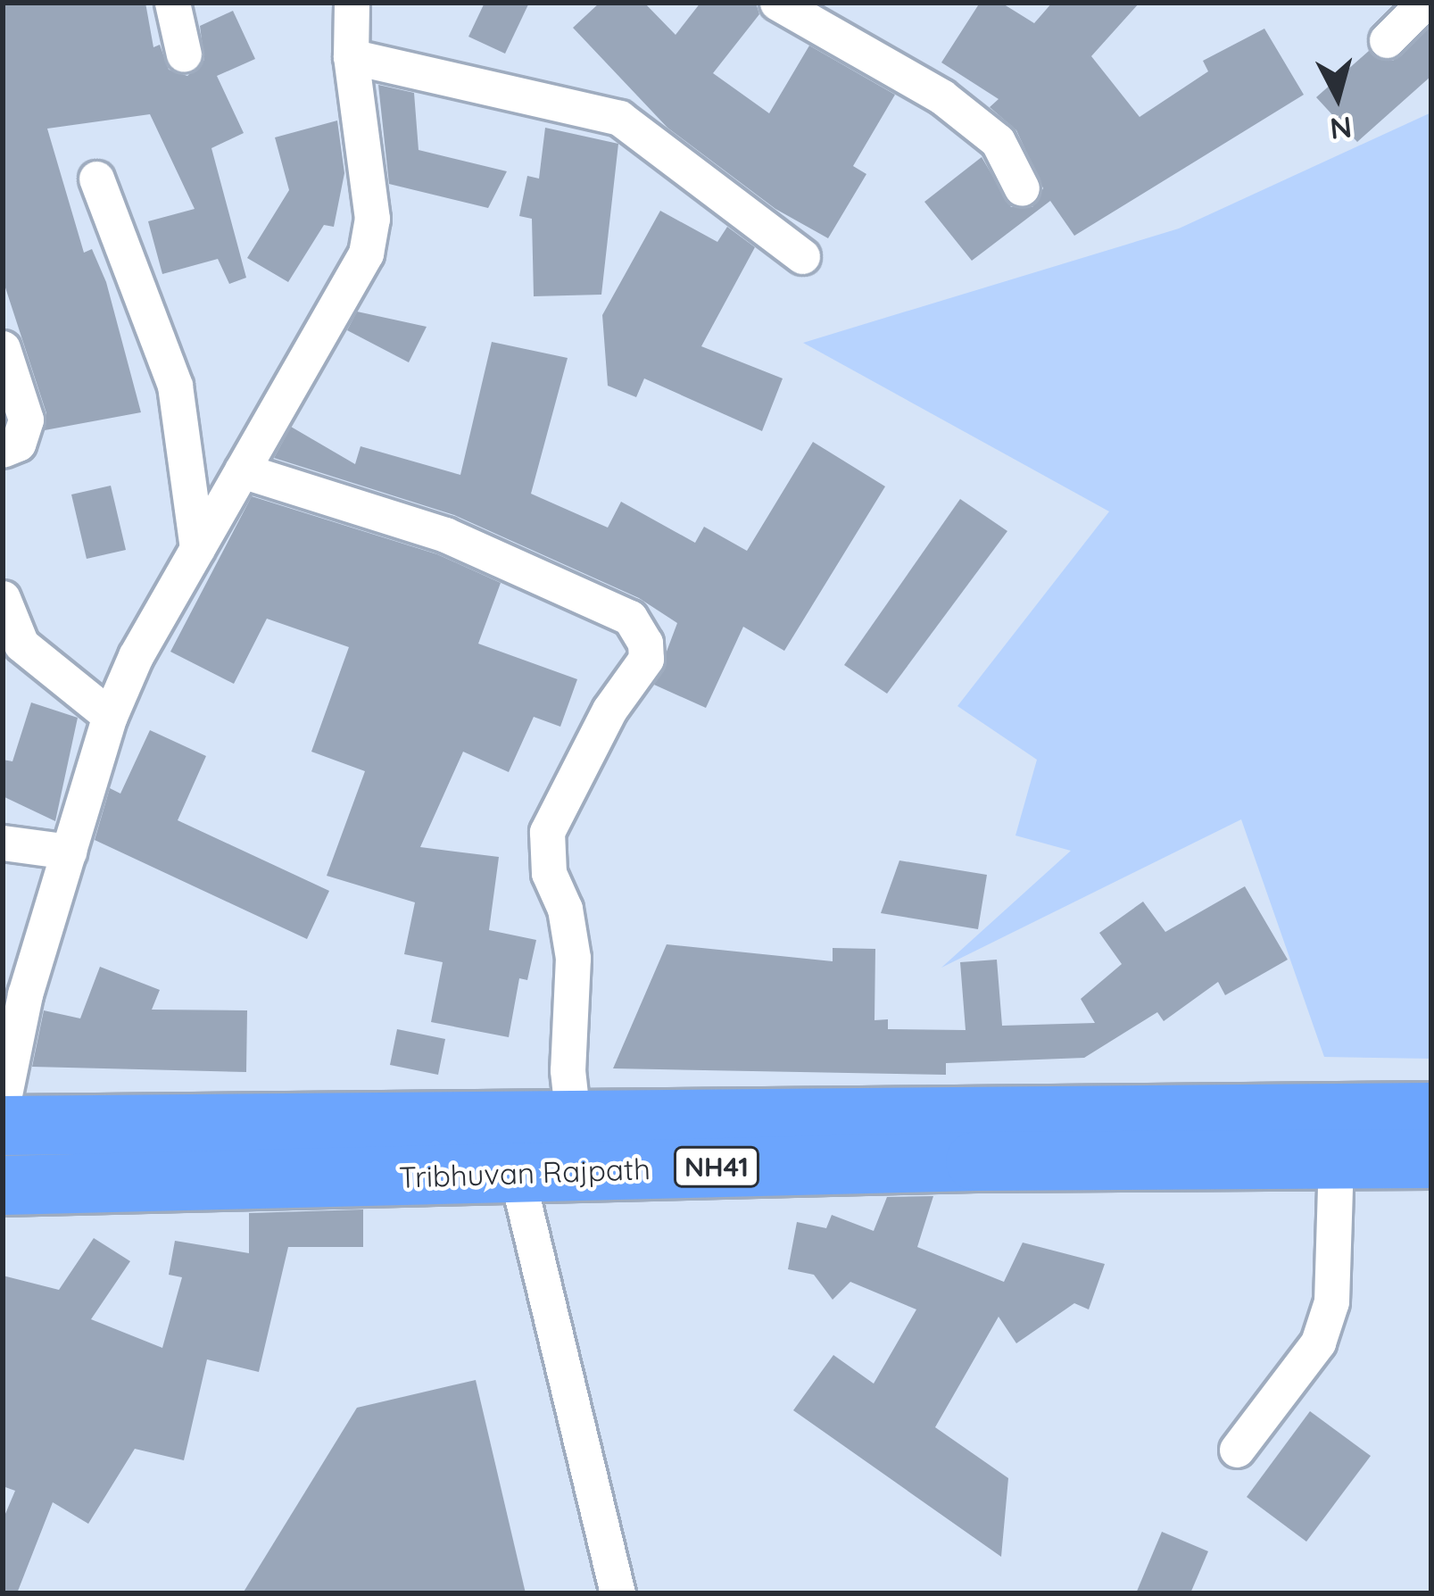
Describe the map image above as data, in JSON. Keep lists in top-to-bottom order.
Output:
{
  "streets": {
    "highway": ["NH41", "Tribhuvan Rajpath"]
  },
  "north": "bottom"
}
